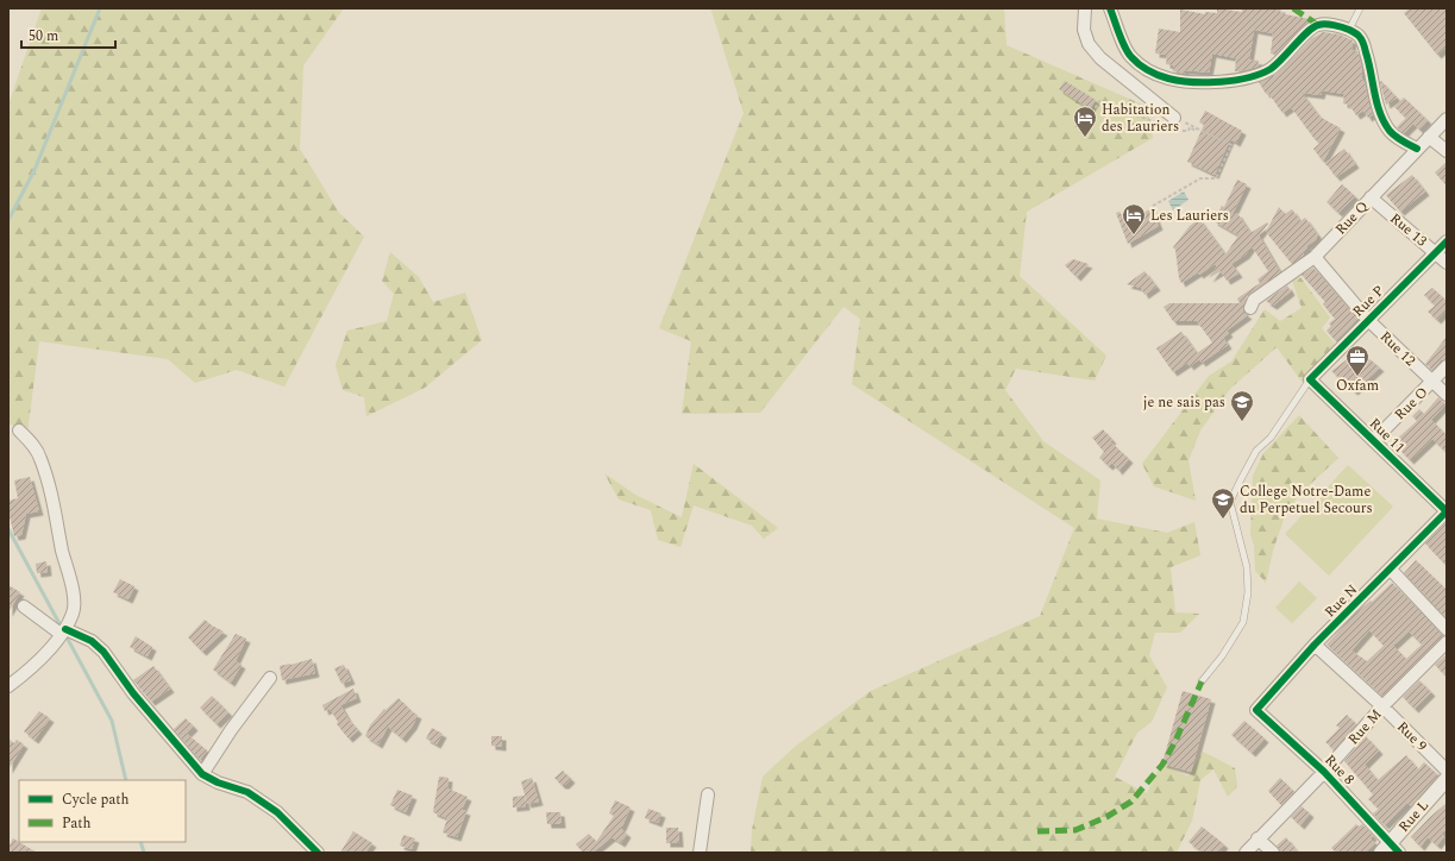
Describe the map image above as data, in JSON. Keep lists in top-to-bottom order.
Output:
{
  "streets": {
    "street": [
      "Rue Q",
      "Rue 13",
      "Rue P",
      "Rue 12",
      "Rue O",
      "Rue 11",
      "Rue N",
      "Rue M",
      "Rue 9",
      "Rue 8",
      "Rue L"
    ]
  },
  "crossings": [
    ["Rue Q", "Rue 13"],
    ["Rue Q", "Rue 12"],
    ["Rue 13", "Rue P"],
    ["Rue P", "Rue 12"],
    ["Rue P", "Rue 11"],
    ["Rue 12", "Rue O"],
    ["Rue O", "Rue 11"],
    ["Rue 11", "Rue N"],
    ["Rue N", "Rue 9"],
    ["Rue N", "Rue 8"],
    ["Rue M", "Rue 9"],
    ["Rue M", "Rue 8"],
    ["Rue 8", "Rue L"]
  ],
  "places": {
    "hotel": ["Habitation des Lauriers", "Les Lauriers"],
    "office": ["Oxfam"],
    "school or university": ["je ne sais pas", "College Notre-Dame du Perpetuel Secours"]
  },
  "legend": ["Cycle path", "Path"],
  "scale_bar": "50 m"
}
